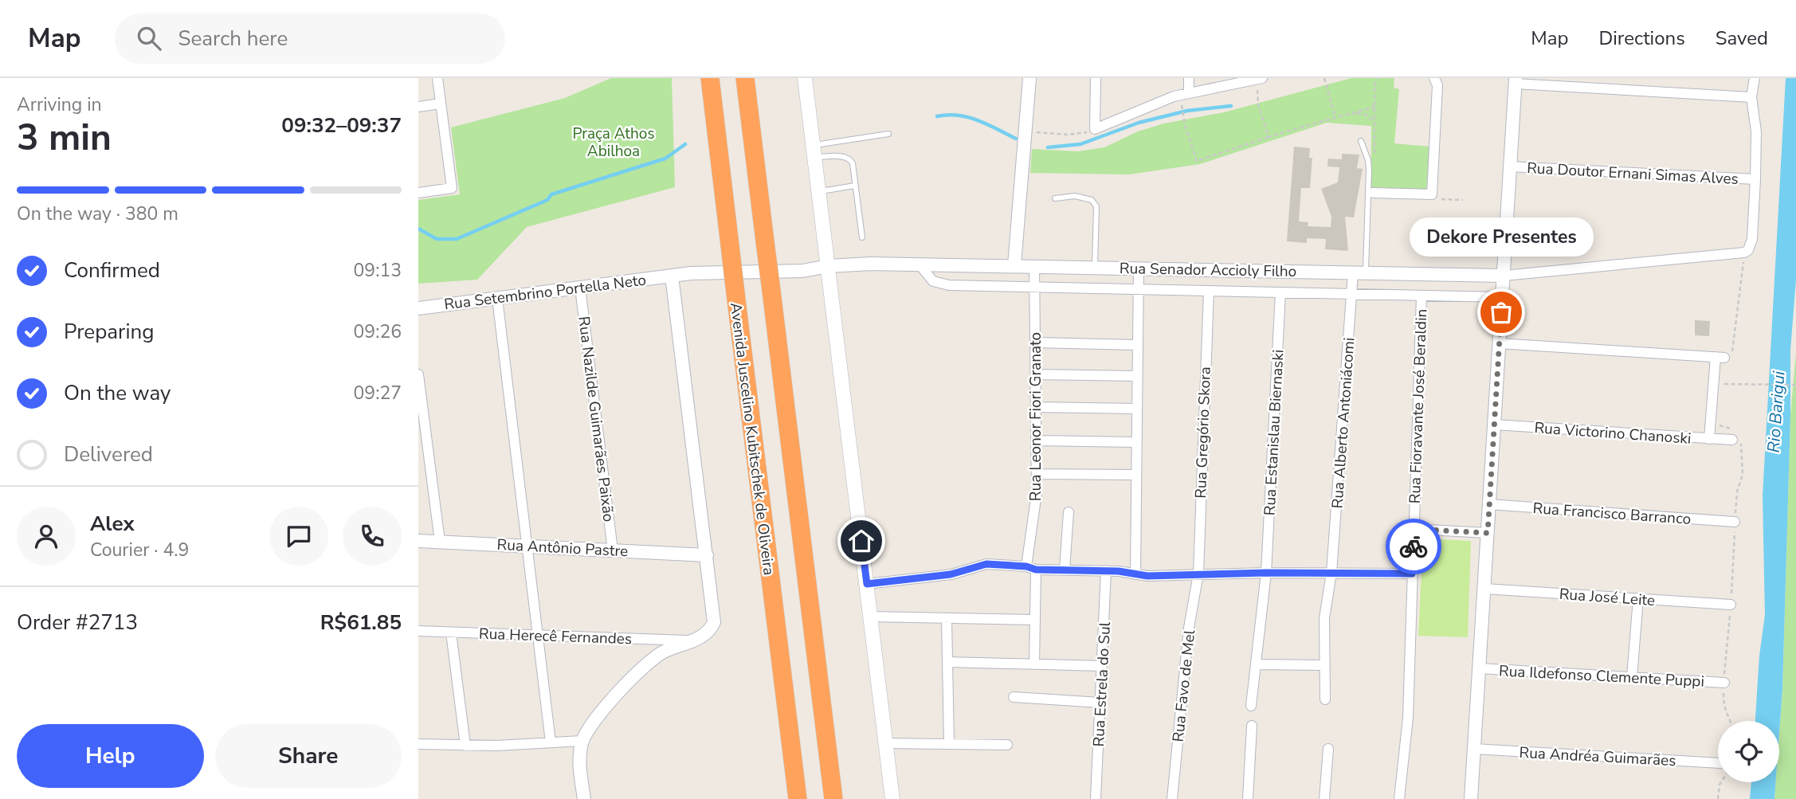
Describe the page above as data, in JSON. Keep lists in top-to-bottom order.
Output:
{
  "streets": {
    "highway": ["Avenida Juscelino Kubitschek de Oliveira"],
    "street": [
      "Rua Doutor Ernani Simas Alves",
      "Rua Senador Accioly Filho",
      "Rua Setembrino Portella Neto",
      "Rua Fioravante José Beraldin",
      "Rua Leonor Fiori Granato",
      "Rua Nazilde Guimarães Paixão",
      "Rua Alberto Antoniácomi",
      "Rua Gregório Skora",
      "Rua Estanislau Biernaski",
      "Rua Victorino Chanoski",
      "Rua Francisco Barranco",
      "Rua Antônio Pastre",
      "Rua José Leite",
      "Rua Herecê Fernandes",
      "Rua Ildefonso Clemente Puppi",
      "Rua Estrela do Sul",
      "Rua Favo de Mel",
      "Rua Andréa Guimarães"
    ]
  },
  "crossings": [
    ["Rua Senador Accioly Filho", "Rua Setembrino Portella Neto"],
    ["Rua Senador Accioly Filho", "Rua Leonor Fiori Granato"],
    ["Rua Senador Accioly Filho", "Rua Alberto Antoniácomi"],
    ["Rua Setembrino Portella Neto", "Rua Nazilde Guimarães Paixão"],
    ["Rua Nazilde Guimarães Paixão", "Rua Antônio Pastre"],
    ["Rua Gregório Skora", "Rua Favo de Mel"]
  ],
  "water": ["Rio Barigui"],
  "parks": ["Praça Athos Abilhoa"],
  "places": ["Dekore Presentes"],
  "page": {
    "header": "Map",
    "search": "Search here",
    "nav": ["Map", "Directions", "Saved"],
    "heading": ["3 min", "Arriving in", "09:32–09:37"],
    "panel": [
      "Alex",
      "Courier · 4.9",
      "Order #2713",
      "R$61.85"
    ],
    "bar": "On the way · 380 m",
    "bubble": "Dekore Presentes",
    "list": [
      ["Confirmed", "09:13"],
      ["Preparing", "09:26"],
      ["On the way", "09:27"],
      "Delivered"
    ],
    "buttons": ["Help", "Share"]
  }
}
